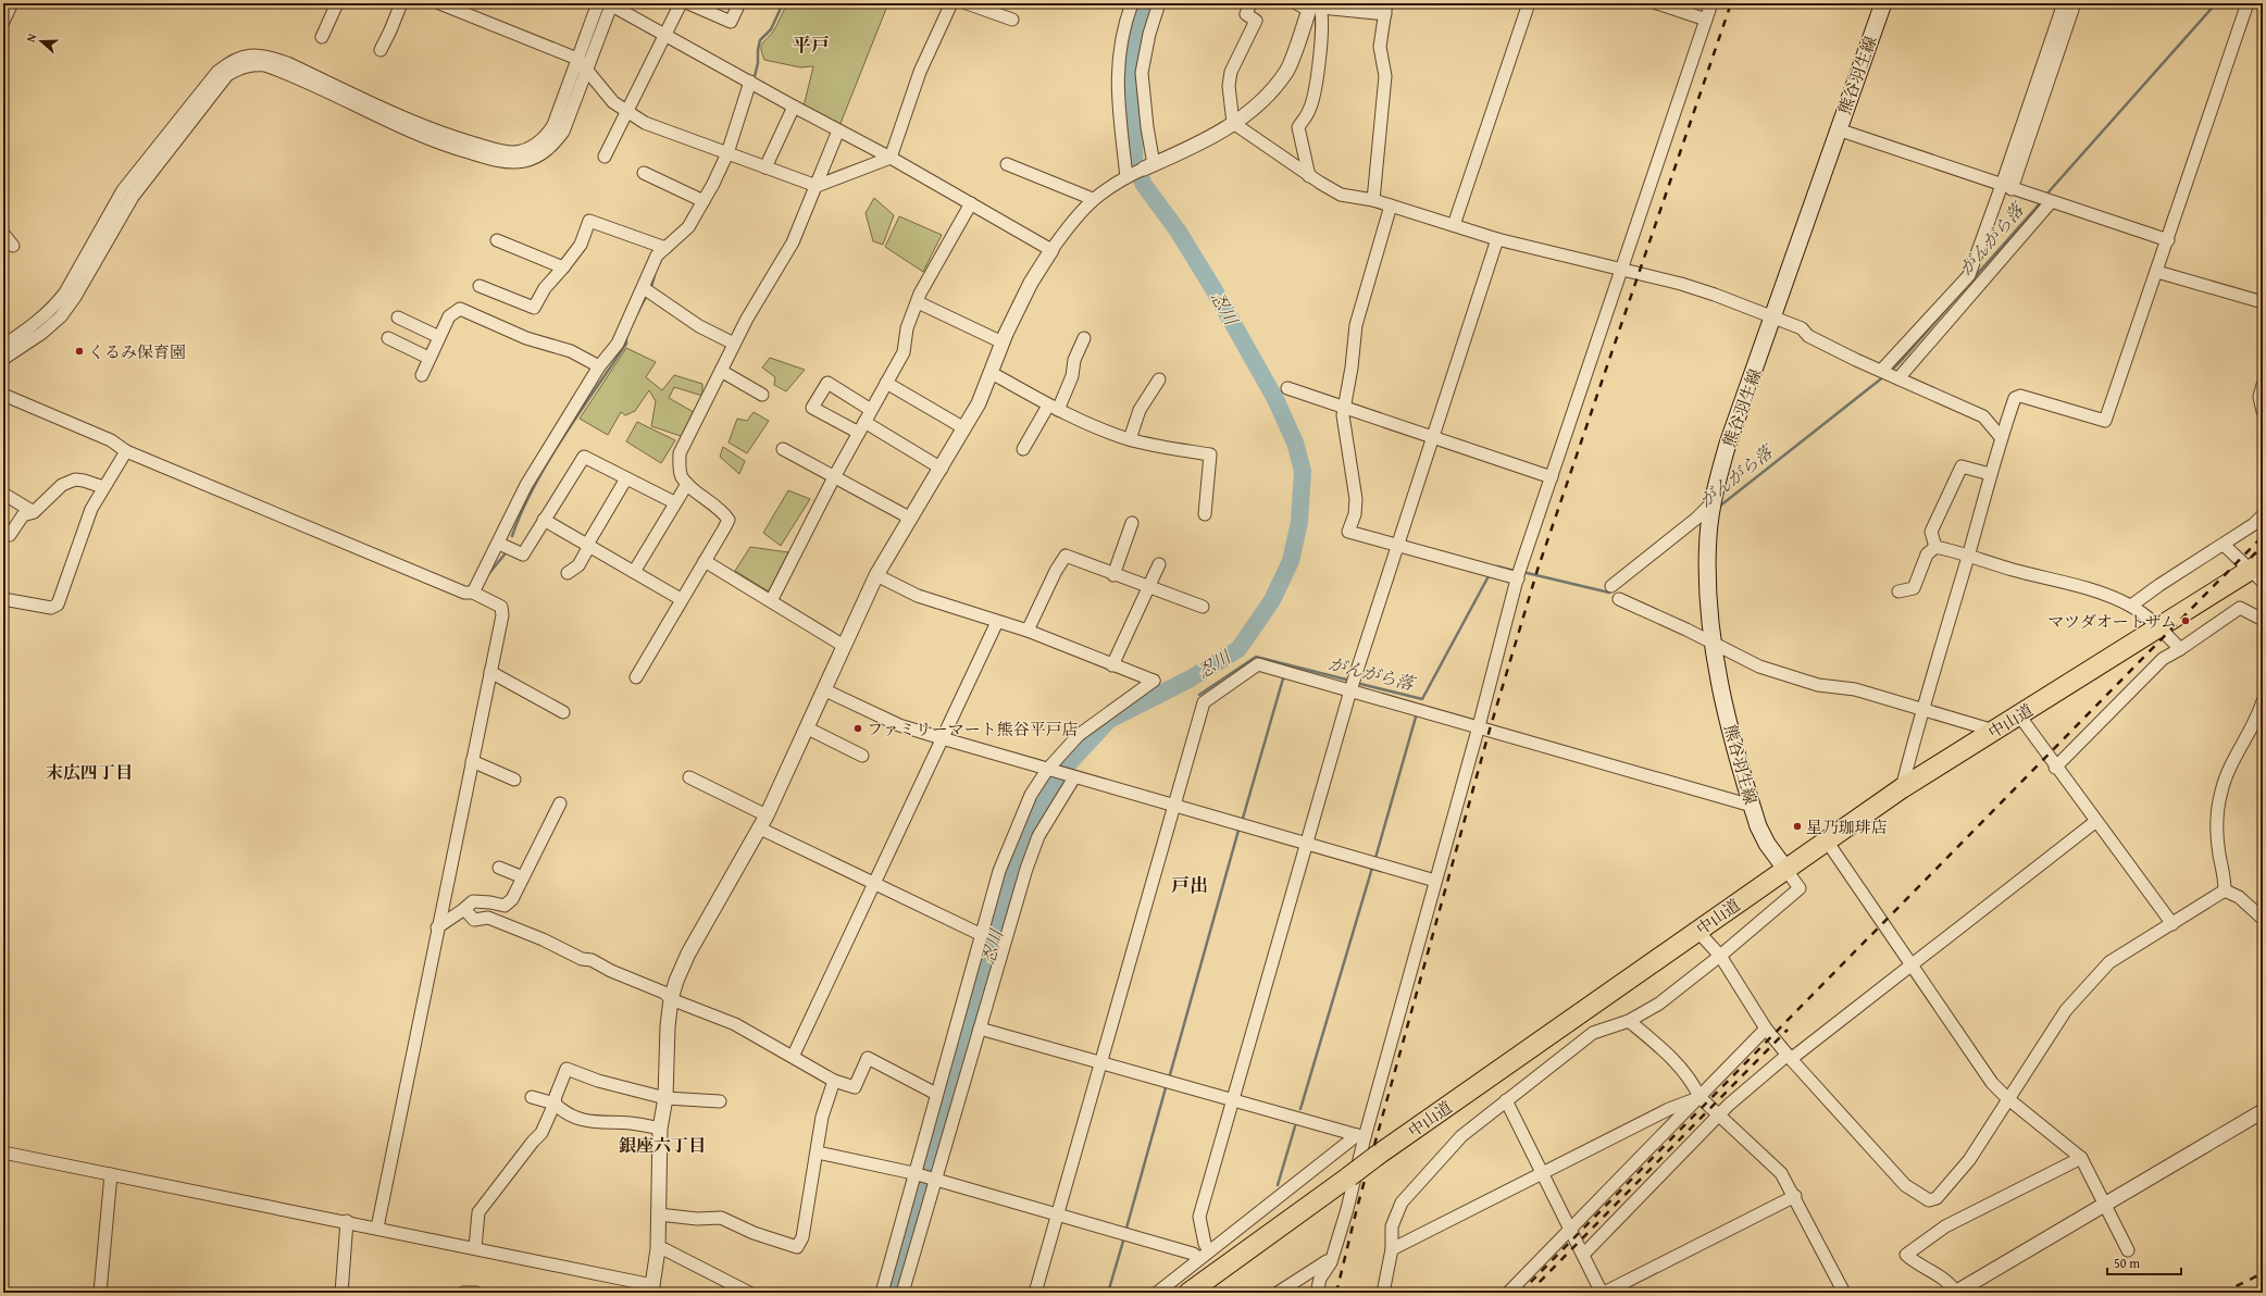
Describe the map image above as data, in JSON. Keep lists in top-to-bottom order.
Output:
{
  "streets": {
    "highway": ["中山道"],
    "main road": ["熊谷羽生線"]
  },
  "crossings": [
    ["熊谷羽生線", "中山道"]
  ],
  "districts": [
    "平戸",
    "末広四丁目",
    "戸出",
    "銀座六丁目"
  ],
  "water": ["がんがら落", "忍川"],
  "places": [
    "くるみ保育園",
    "マツダオートザム",
    "ファミリーマート熊谷平戸店",
    "星乃珈琲店"
  ],
  "scale_bar": "50 m",
  "north": "left"
}
